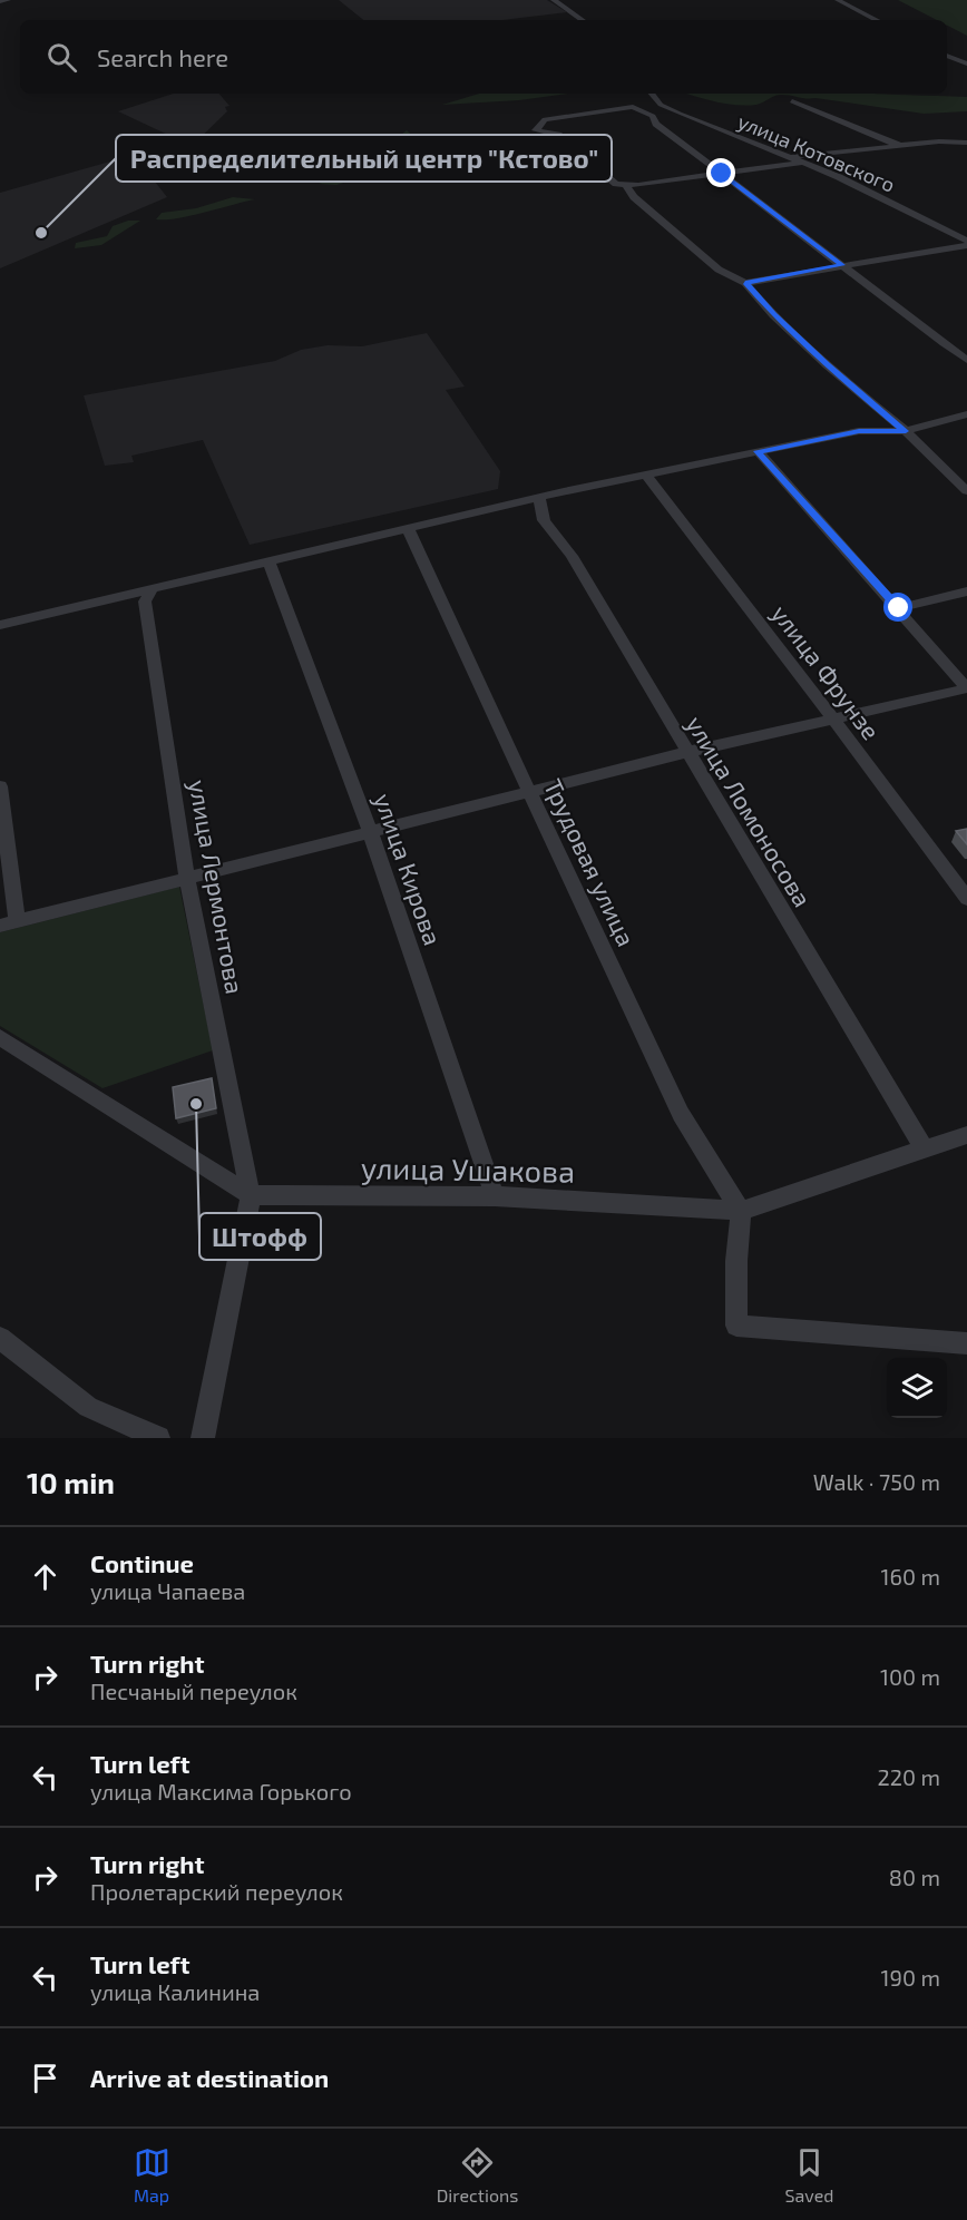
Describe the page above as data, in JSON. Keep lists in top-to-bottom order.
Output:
{
  "streets": {
    "street": [
      "улица Котовского",
      "улица Фрунзе",
      "улица Ломоносова",
      "Трудовая улица",
      "улица Кирова",
      "улица Лермонтова",
      "улица Ушакова"
    ]
  },
  "crossings": [
    ["улица Ломоносова", "улица Ушакова"],
    ["Трудовая улица", "улица Ушакова"],
    ["улица Кирова", "улица Ушакова"],
    ["улица Лермонтова", "улица Ушакова"]
  ],
  "places": ["Распределительный центр \"Кстово\"", "Штофф"],
  "page": {
    "search": "Search here",
    "heading": ["10 min", "Walk · 750 m"],
    "list": [
      ["Continue", "улица Чапаева", "160 m"],
      ["Turn right", "Песчаный переулок", "100 m"],
      ["Turn left", "улица Максима Горького", "220 m"],
      ["Turn right", "Пролетарский переулок", "80 m"],
      ["Turn left", "улица Калинина", "190 m"],
      "Arrive at destination"
    ],
    "nav": ["Map", "Directions", "Saved"]
  }
}
